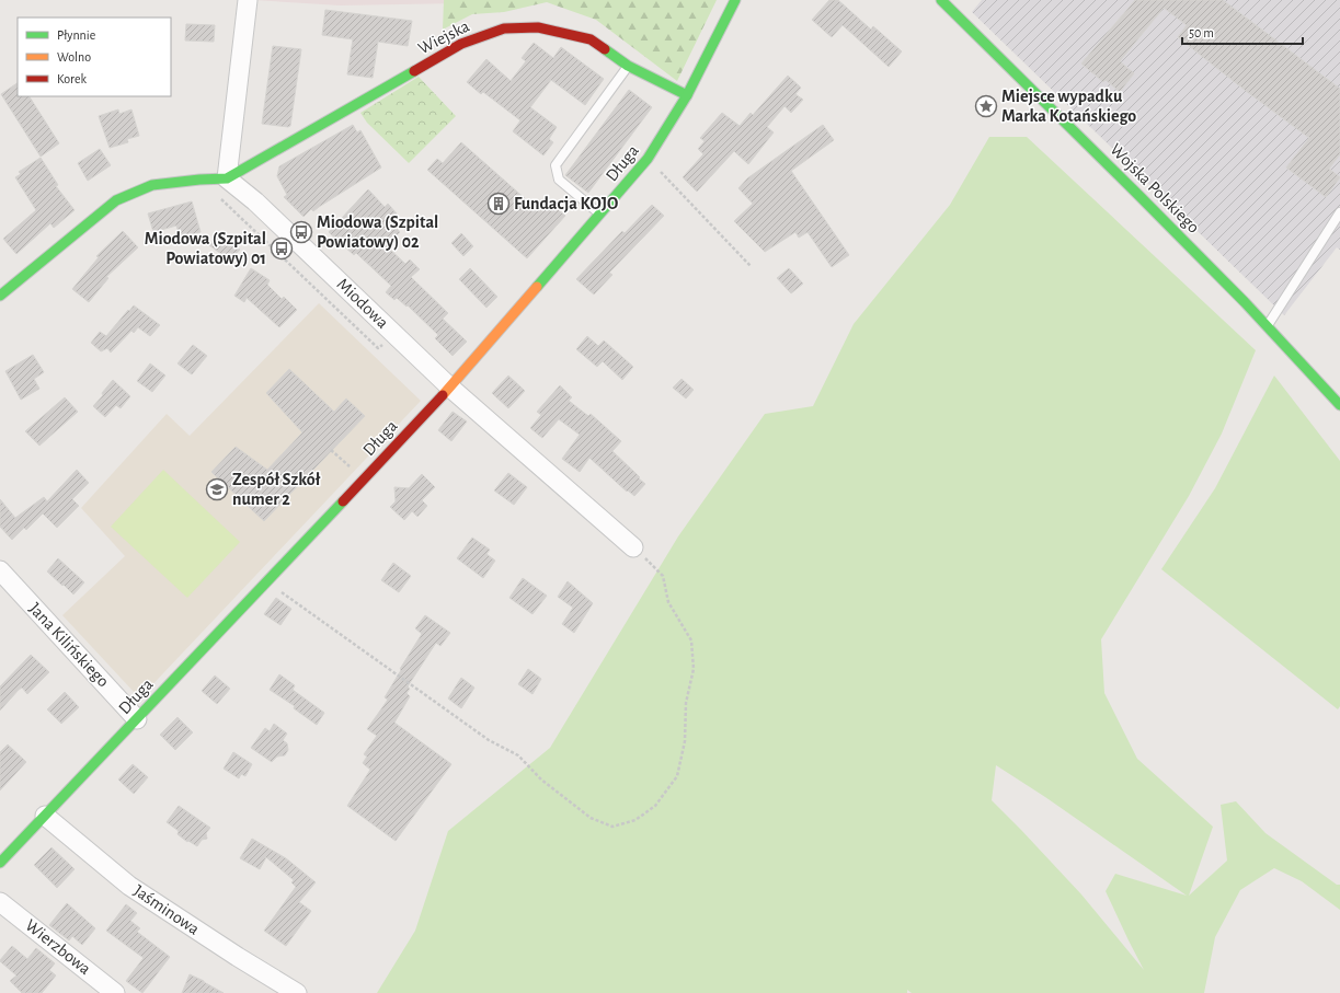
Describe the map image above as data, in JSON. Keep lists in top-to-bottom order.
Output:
{
  "streets": {
    "street": [
      "Wiejska",
      "Długa",
      "Wojska Polskiego",
      "Miodowa",
      "Jana Kilińskiego",
      "Jaśminowa",
      "Wierzbowa"
    ]
  },
  "crossings": [
    ["Wiejska", "Długa"],
    ["Wiejska", "Miodowa"],
    ["Długa", "Miodowa"],
    ["Długa", "Jana Kilińskiego"],
    ["Długa", "Jaśminowa"]
  ],
  "places": {
    "place": ["Miejsce wypadku Marka Kotańskiego"],
    "building": ["Fundacja KOJO"],
    "bus stop": ["Miodowa (Szpital Powiatowy) 02", "Miodowa (Szpital Powiatowy) 01"],
    "school or university": ["Zespół Szkół numer 2"]
  },
  "legend": ["Płynnie", "Wolno", "Korek"],
  "scale_bar": "50 m"
}
